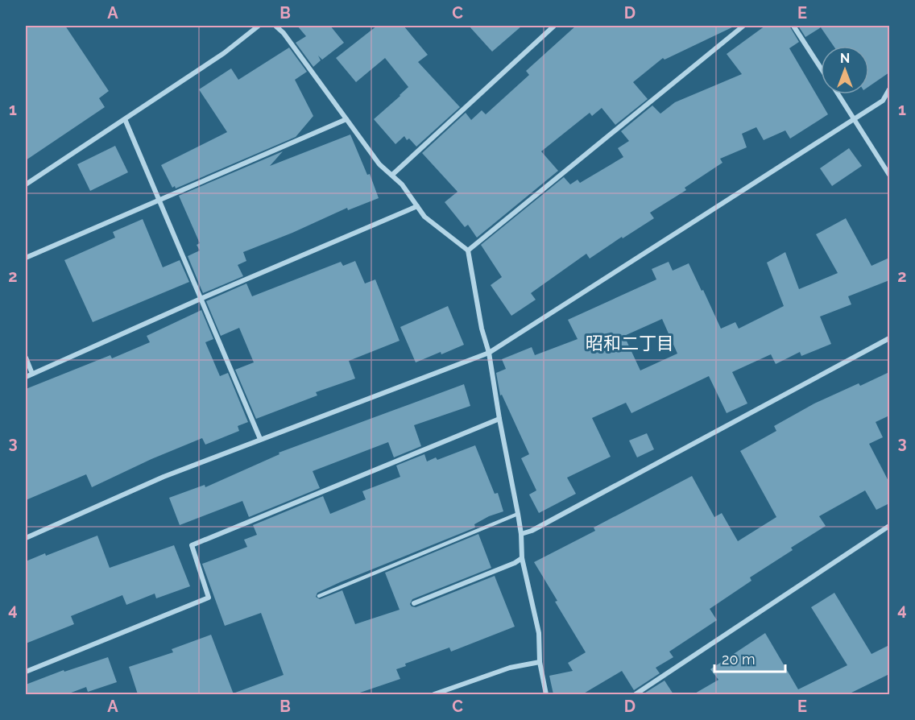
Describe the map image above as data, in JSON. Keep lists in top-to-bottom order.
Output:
{
  "districts": ["昭和二丁目"],
  "scale_bar": "20 m",
  "north": "top",
  "grid": {
    "columns": [
      "A",
      "B",
      "C",
      "D",
      "E"
    ],
    "rows": [
      "1",
      "2",
      "3",
      "4"
    ]
  }
}
